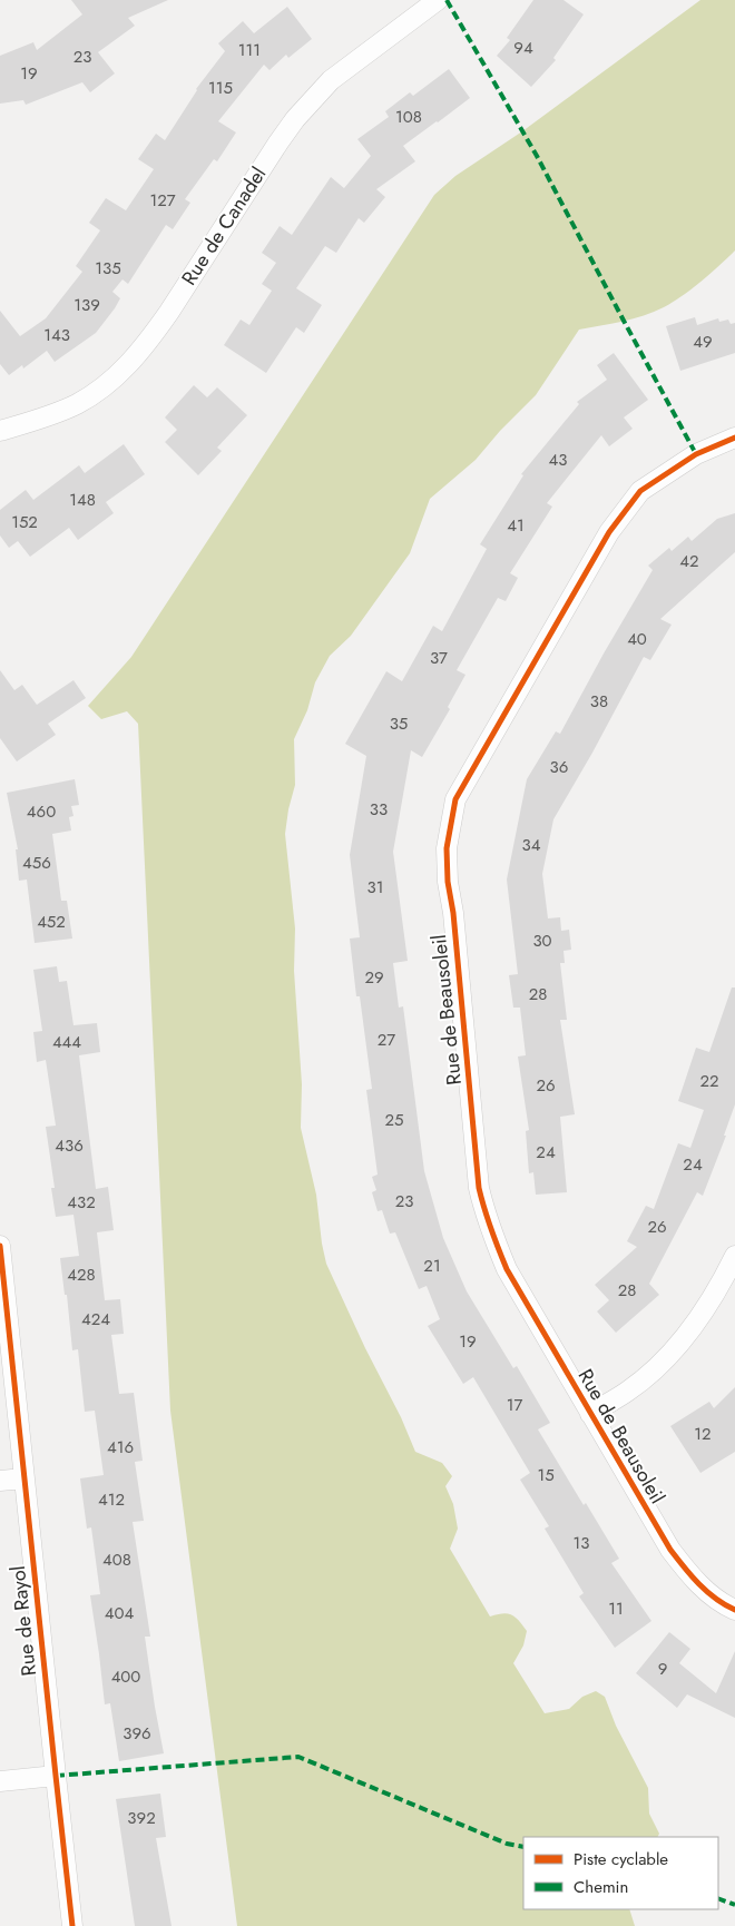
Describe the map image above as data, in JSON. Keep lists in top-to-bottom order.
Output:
{
  "streets": {
    "street": ["Rue de Canadel", "Rue de Beausoleil", "Rue de Rayol"]
  },
  "house_numbers": [
    "94",
    "111",
    "23",
    "19",
    "115",
    "108",
    "127",
    "135",
    "139",
    "143",
    "49",
    "43",
    "148",
    "152",
    "41",
    "42",
    "40",
    "37",
    "38",
    "35",
    "36",
    "33",
    "460",
    "34",
    "456",
    "31",
    "452",
    "30",
    "29",
    "28",
    "27",
    "444",
    "22",
    "26",
    "25",
    "436",
    "24",
    "24",
    "23",
    "432",
    "26",
    "21",
    "428",
    "28",
    "424",
    "19",
    "17",
    "12",
    "416",
    "15",
    "412",
    "13",
    "408",
    "11",
    "404",
    "9",
    "400",
    "396",
    "392"
  ],
  "legend": ["Piste cyclable", "Chemin"]
}
